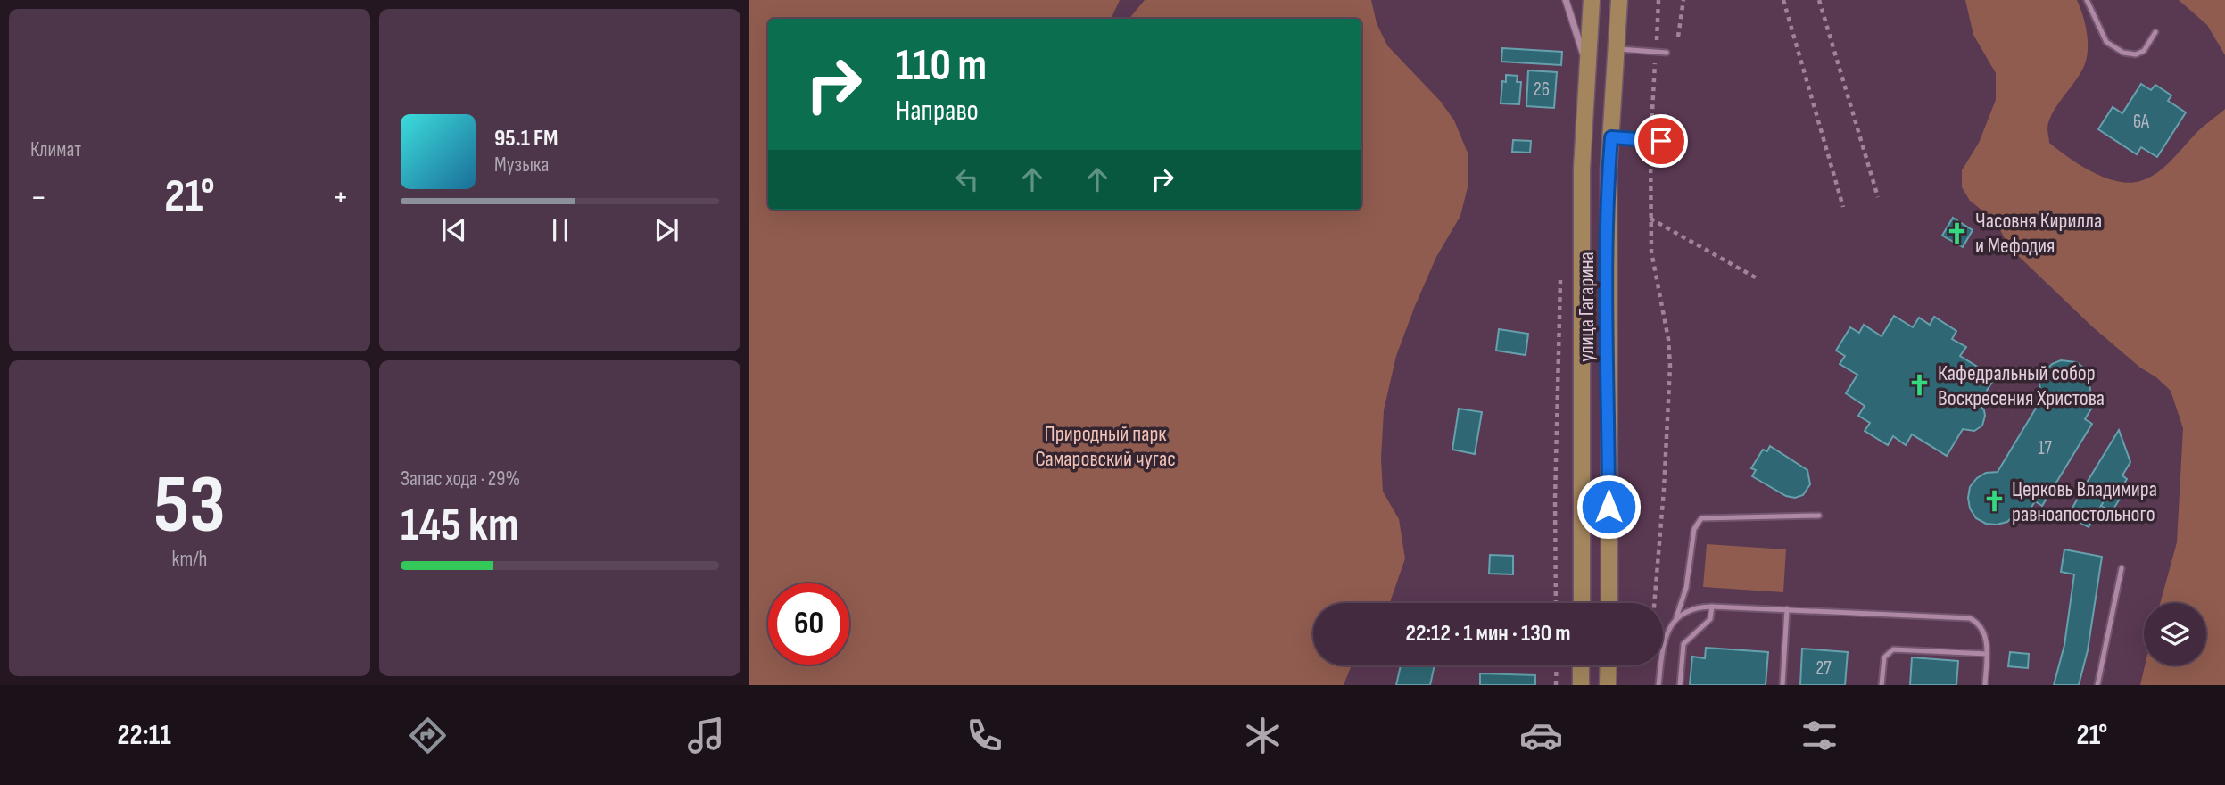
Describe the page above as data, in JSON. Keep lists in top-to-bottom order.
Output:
{
  "streets": {
    "main road": ["улица Гагарина"]
  },
  "parks": ["Природный парк Самаровский чугас"],
  "places": {
    "church": ["Часовня Кирилла и Мефодия", "Кафедральный собор Воскресения Христова", "Церковь Владимира равноапостольного"]
  },
  "house_numbers": [
    "26",
    "6А",
    "17",
    "27"
  ],
  "page": {
    "tile": [
      "Климат",
      ["53", "km/h"],
      ["Запас хода · 29%", "145 km"]
    ],
    "turn": ["110 m", "Направо"],
    "song": ["95.1 FM", "Музыка"],
    "heat": ["−", "21°", "+"],
    "limit": "60",
    "trip": "22:12 · 1 мин · 130 m",
    "tabs": ["22:11", "21°"]
  }
}
